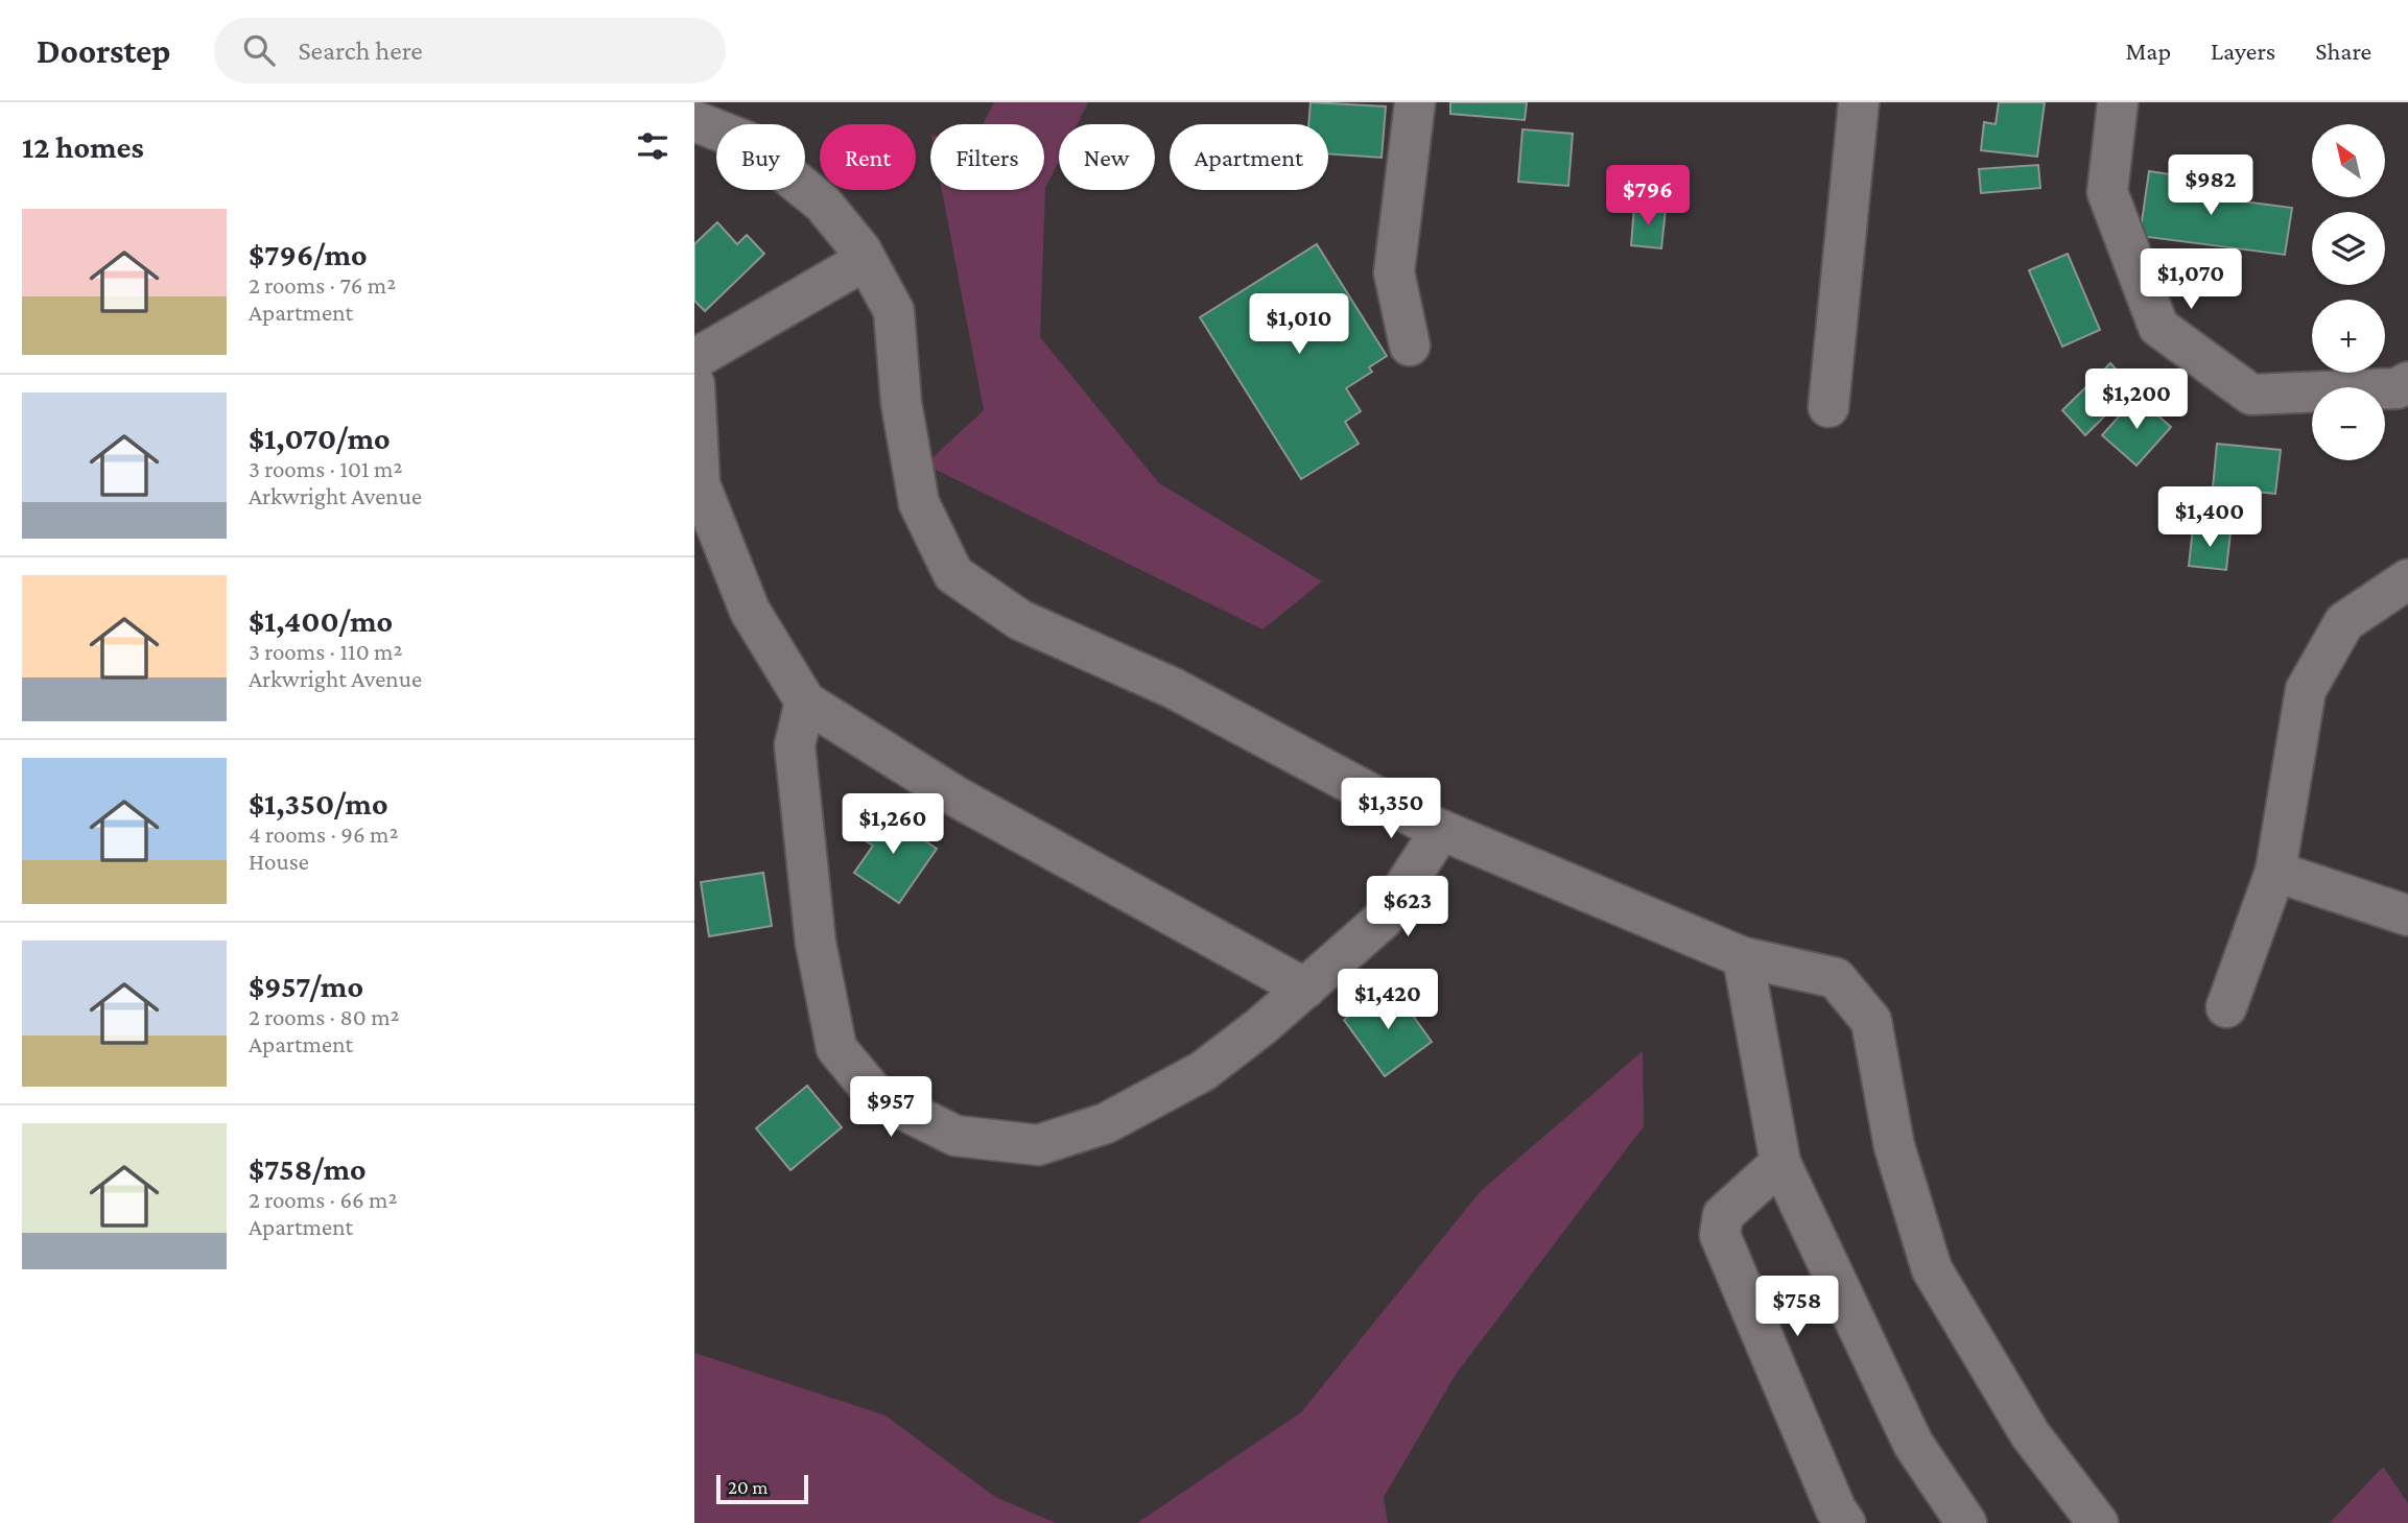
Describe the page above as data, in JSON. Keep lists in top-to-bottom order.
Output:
{
  "scale_bar": "20 m",
  "north": "top left",
  "page": {
    "header": "Doorstep",
    "search": "Search here",
    "nav": ["Map", "Layers", "Share"],
    "heading": "12 homes",
    "map_buttons": ["+", "−"],
    "chip": [
      "Buy",
      "Rent",
      "Filters",
      "New",
      "Apartment"
    ],
    "price": [
      "$982",
      "$796",
      "$1,070",
      "$1,010",
      "$1,200",
      "$1,400",
      "$1,350",
      "$1,260",
      "$623",
      "$1,420",
      "$957",
      "$758"
    ],
    "list": [
      {
        "name": "$796/mo",
        "note": "2 rooms · 76 m² · Apartment"
      },
      {
        "name": "$1,070/mo",
        "note": "3 rooms · 101 m² · Arkwright Avenue"
      },
      {
        "name": "$1,400/mo",
        "note": "3 rooms · 110 m² · Arkwright Avenue"
      },
      {
        "name": "$1,350/mo",
        "note": "4 rooms · 96 m² · House"
      },
      {
        "name": "$957/mo",
        "note": "2 rooms · 80 m² · Apartment"
      },
      {
        "name": "$758/mo",
        "note": "2 rooms · 66 m² · Apartment"
      }
    ],
    "scale": "20 m"
  }
}
